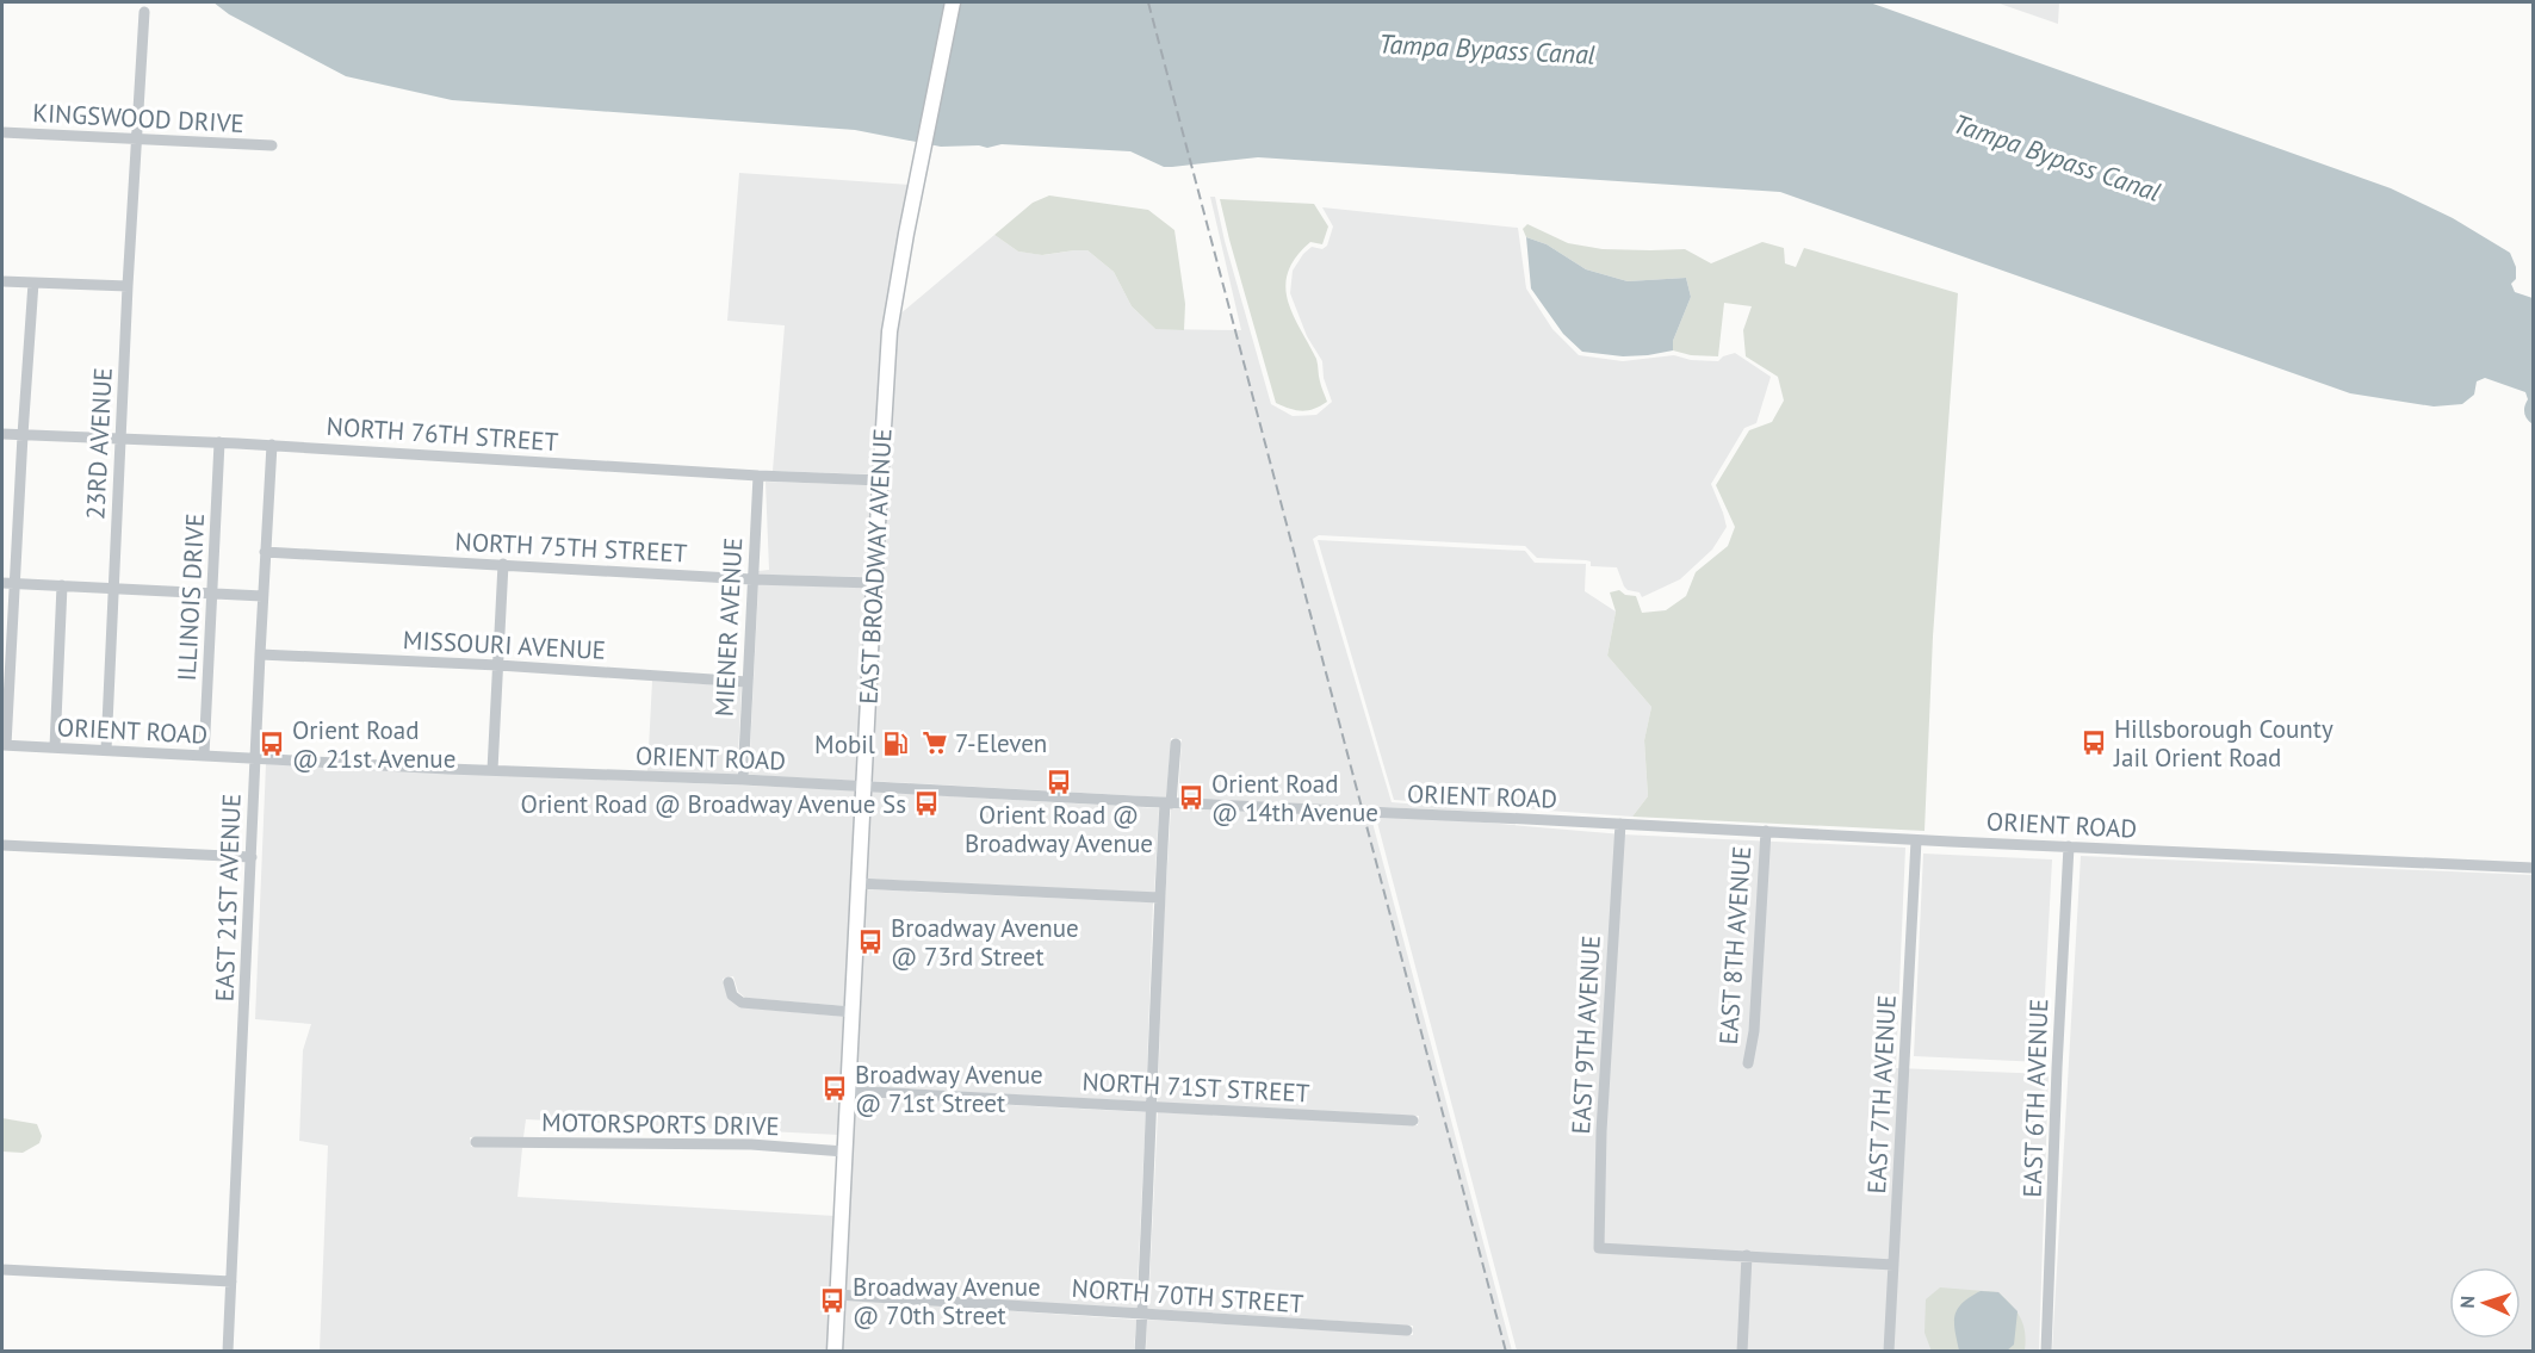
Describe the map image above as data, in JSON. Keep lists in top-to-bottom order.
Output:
{
  "streets": {
    "main road": ["EAST BROADWAY AVENUE"],
    "street": [
      "KINGSWOOD DRIVE",
      "NORTH 76TH STREET",
      "23RD AVENUE",
      "NORTH 75TH STREET",
      "ILLINOIS DRIVE",
      "MIENER AVENUE",
      "MISSOURI AVENUE",
      "ORIENT ROAD",
      "EAST 21ST AVENUE",
      "EAST 8TH AVENUE",
      "EAST 9TH AVENUE",
      "NORTH 71ST STREET",
      "EAST 7TH AVENUE",
      "EAST 6TH AVENUE",
      "MOTORSPORTS DRIVE",
      "NORTH 70TH STREET"
    ]
  },
  "crossings": [
    ["KINGSWOOD DRIVE", "23RD AVENUE"],
    ["NORTH 76TH STREET", "23RD AVENUE"],
    ["NORTH 76TH STREET", "EAST BROADWAY AVENUE"],
    ["NORTH 76TH STREET", "ILLINOIS DRIVE"],
    ["NORTH 76TH STREET", "MIENER AVENUE"],
    ["NORTH 76TH STREET", "EAST 21ST AVENUE"],
    ["23RD AVENUE", "ORIENT ROAD"],
    ["NORTH 75TH STREET", "EAST BROADWAY AVENUE"],
    ["NORTH 75TH STREET", "MIENER AVENUE"],
    ["NORTH 75TH STREET", "EAST 21ST AVENUE"],
    ["EAST BROADWAY AVENUE", "ORIENT ROAD"],
    ["EAST BROADWAY AVENUE", "NORTH 71ST STREET"],
    ["EAST BROADWAY AVENUE", "MOTORSPORTS DRIVE"],
    ["EAST BROADWAY AVENUE", "NORTH 70TH STREET"],
    ["ILLINOIS DRIVE", "ORIENT ROAD"],
    ["MIENER AVENUE", "MISSOURI AVENUE"],
    ["MIENER AVENUE", "ORIENT ROAD"],
    ["MISSOURI AVENUE", "EAST 21ST AVENUE"],
    ["ORIENT ROAD", "EAST 21ST AVENUE"],
    ["ORIENT ROAD", "EAST 8TH AVENUE"],
    ["ORIENT ROAD", "EAST 9TH AVENUE"],
    ["ORIENT ROAD", "EAST 7TH AVENUE"],
    ["ORIENT ROAD", "EAST 6TH AVENUE"]
  ],
  "water": ["Tampa Bypass Canal"],
  "places": {
    "supermarket": ["7-Eleven"],
    "bus stop": [
      "Hillsborough County Jail Orient Road",
      "Orient Road @ 21st Avenue",
      "Orient Road @ Broadway Avenue",
      "Orient Road @ 14th Avenue",
      "Orient Road @ Broadway Avenue Ss",
      "Broadway Avenue @ 73rd Street",
      "Broadway Avenue @ 71st Street",
      "Broadway Avenue @ 70th Street"
    ],
    "fuel station": ["Mobil"]
  },
  "north": "left"
}
